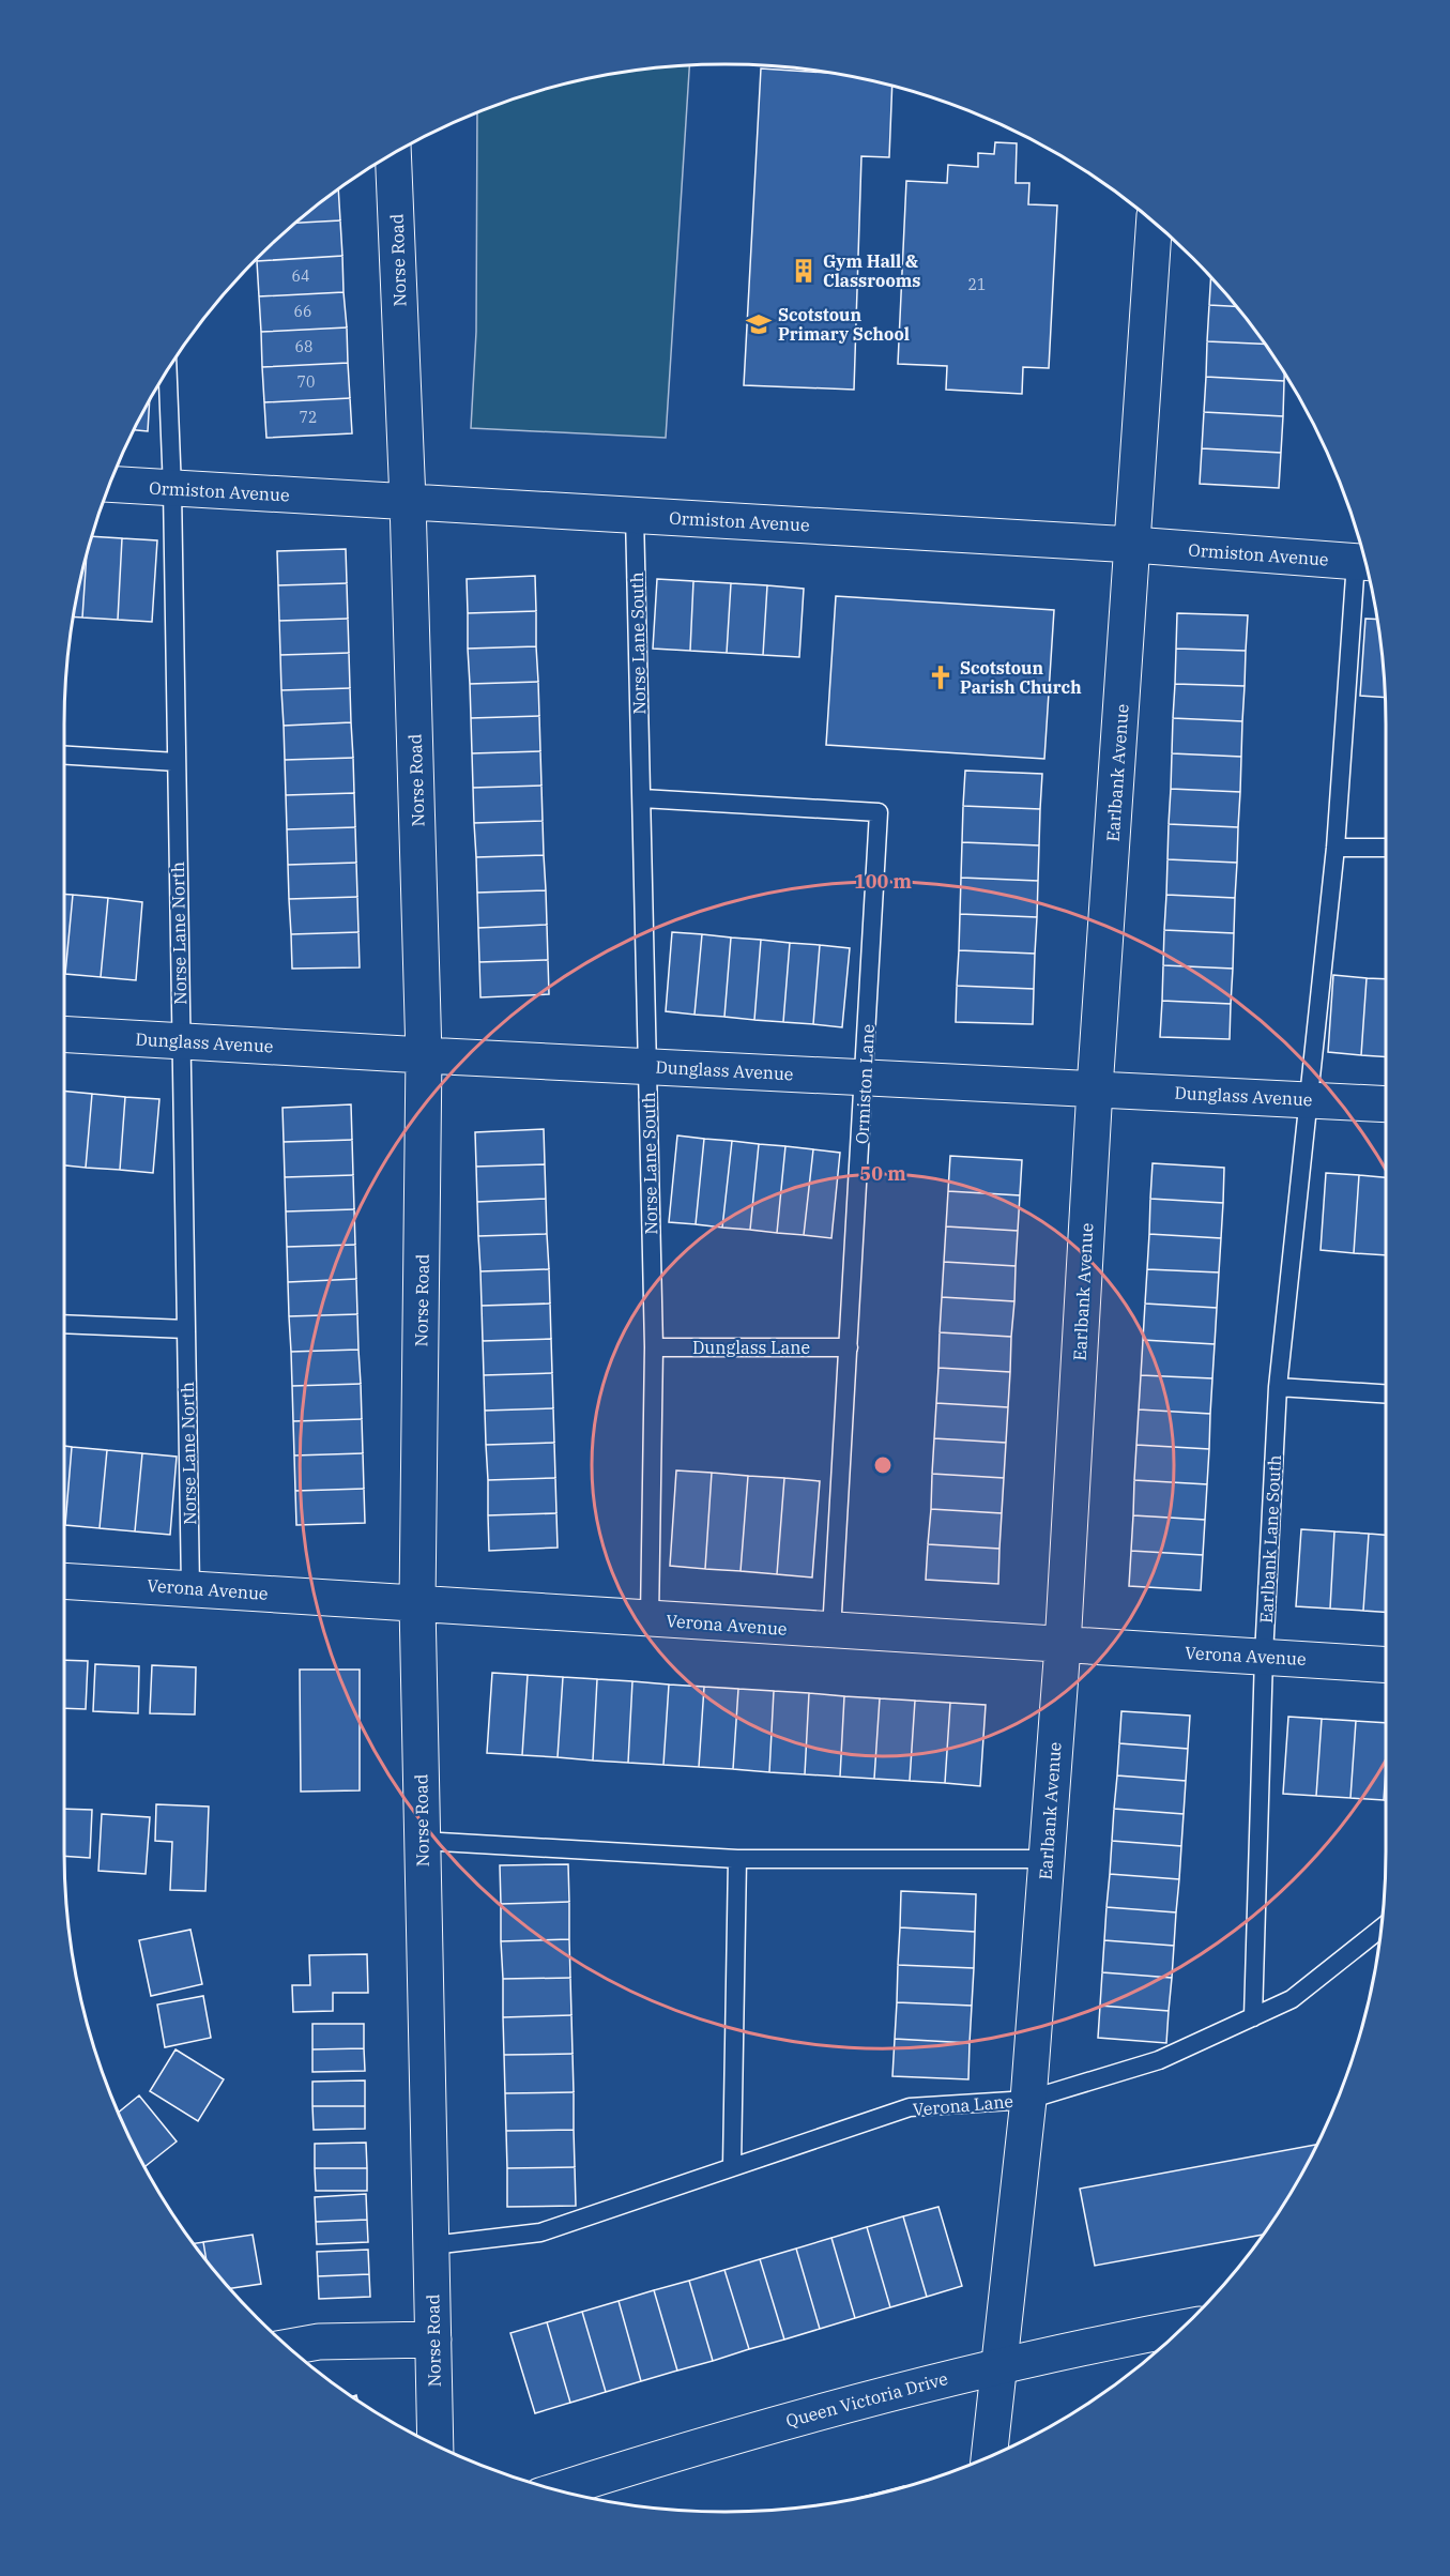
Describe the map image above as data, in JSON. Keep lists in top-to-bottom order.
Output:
{
  "streets": {
    "street": [
      "Norse Road",
      "Ormiston Avenue",
      "Earlbank Avenue",
      "Dunglass Avenue",
      "Verona Avenue",
      "Queen Victoria Drive"
    ],
    "lane": [
      "Norse Lane South",
      "Norse Lane North",
      "Ormiston Lane",
      "Dunglass Lane",
      "Earlbank Lane South",
      "Verona Lane"
    ]
  },
  "crossings": [
    ["Norse Road", "Ormiston Avenue"],
    ["Norse Road", "Dunglass Avenue"],
    ["Norse Road", "Verona Avenue"],
    ["Norse Road", "Verona Lane"],
    ["Ormiston Avenue", "Norse Lane South"],
    ["Ormiston Avenue", "Earlbank Avenue"],
    ["Ormiston Avenue", "Norse Lane North"],
    ["Ormiston Avenue", "Earlbank Lane South"],
    ["Norse Lane South", "Dunglass Avenue"],
    ["Norse Lane South", "Ormiston Lane"],
    ["Norse Lane South", "Dunglass Lane"],
    ["Norse Lane South", "Verona Avenue"],
    ["Earlbank Avenue", "Dunglass Avenue"],
    ["Earlbank Avenue", "Verona Avenue"],
    ["Earlbank Avenue", "Verona Lane"],
    ["Earlbank Avenue", "Queen Victoria Drive"],
    ["Norse Lane North", "Dunglass Avenue"],
    ["Norse Lane North", "Verona Avenue"],
    ["Dunglass Avenue", "Ormiston Lane"],
    ["Dunglass Avenue", "Earlbank Lane South"],
    ["Ormiston Lane", "Dunglass Lane"],
    ["Ormiston Lane", "Verona Avenue"],
    ["Earlbank Lane South", "Verona Avenue"],
    ["Earlbank Lane South", "Verona Lane"]
  ],
  "places": {
    "building": ["Gym Hall & Classrooms"],
    "school or university": ["Scotstoun Primary School"],
    "church": ["Scotstoun Parish Church"]
  },
  "house_numbers": [
    "64",
    "21",
    "66",
    "68",
    "70",
    "72"
  ],
  "rings": ["100 m", "50 m"]
}
